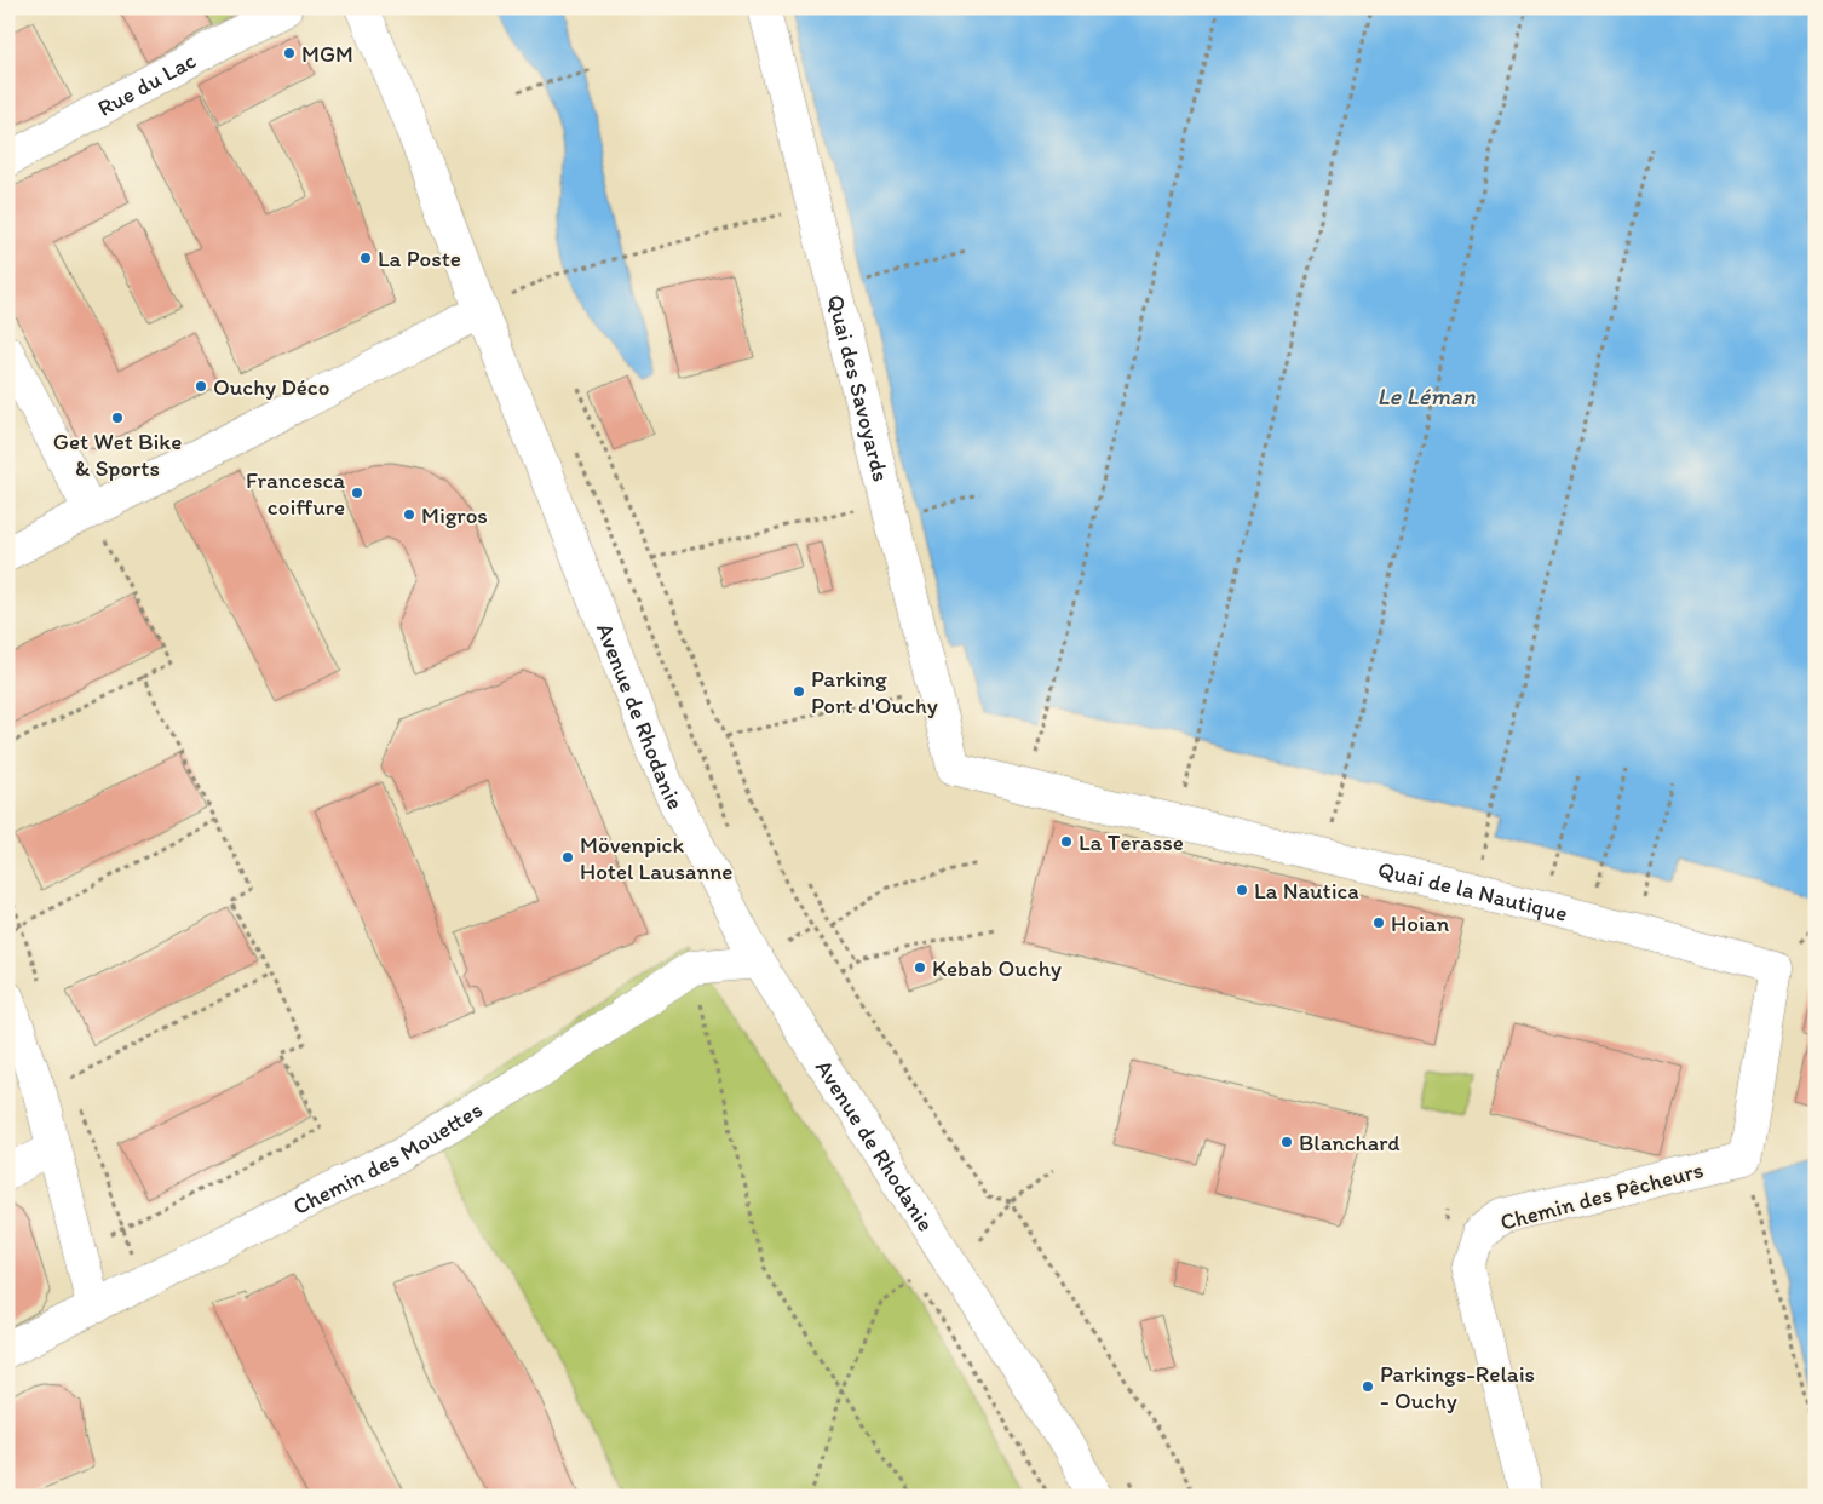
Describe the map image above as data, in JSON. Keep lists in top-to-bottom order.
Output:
{
  "streets": {
    "street": [
      "Rue du Lac",
      "Quai des Savoyards",
      "Avenue de Rhodanie",
      "Quai de la Nautique",
      "Chemin des Mouettes",
      "Chemin des Pêcheurs"
    ]
  },
  "crossings": [
    ["Quai des Savoyards", "Quai de la Nautique"],
    ["Avenue de Rhodanie", "Chemin des Mouettes"],
    ["Quai de la Nautique", "Chemin des Pêcheurs"]
  ],
  "water": ["Le Léman"],
  "places": [
    "MGM",
    "La Poste",
    "Ouchy Déco",
    "Get Wet Bike & Sports",
    "Francesca coiffure",
    "Migros",
    "Parking Port d'Ouchy",
    "La Terasse",
    "Mövenpick Hotel Lausanne",
    "La Nautica",
    "Hoian",
    "Kebab Ouchy",
    "Blanchard",
    "Parkings-Relais - Ouchy"
  ]
}
